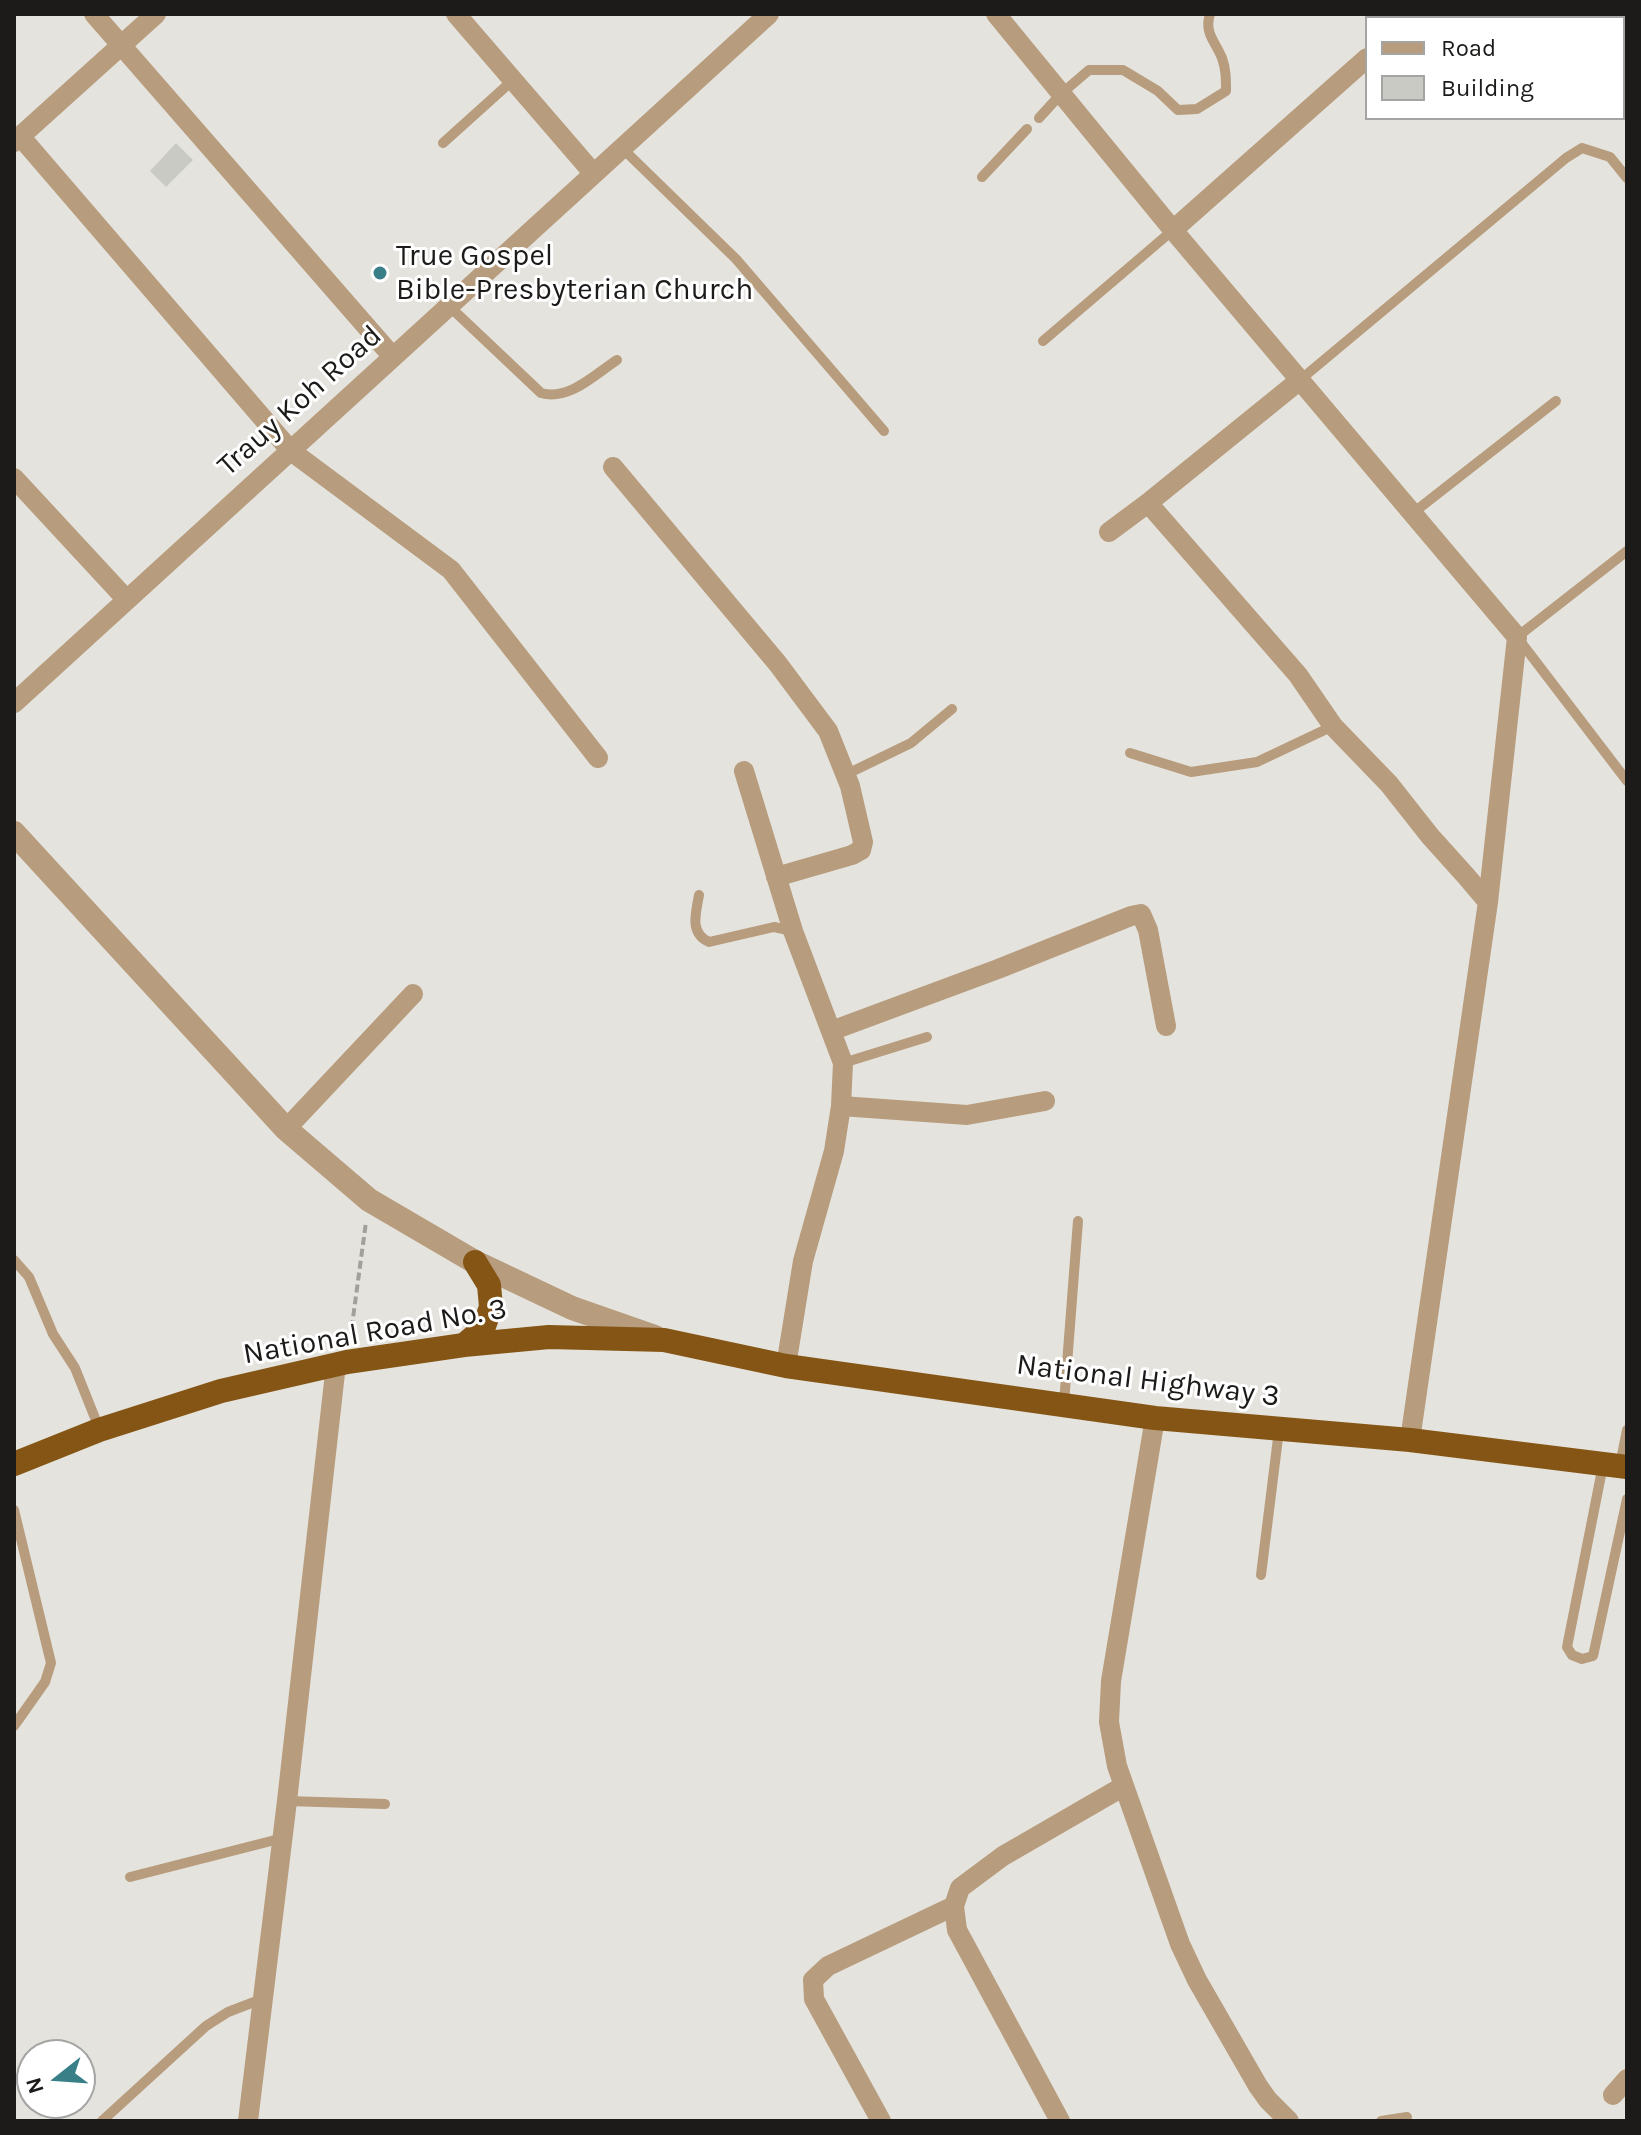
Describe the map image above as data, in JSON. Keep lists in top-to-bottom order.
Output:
{
  "streets": {
    "highway": ["National Road No. 3", "National Highway 3"],
    "street": ["Trauy Koh Road"]
  },
  "crossings": [
    ["National Road No. 3", "National Highway 3"]
  ],
  "places": ["True Gospel Bible-Presbyterian Church"],
  "legend": ["Road", "Building"],
  "north": "left"
}
